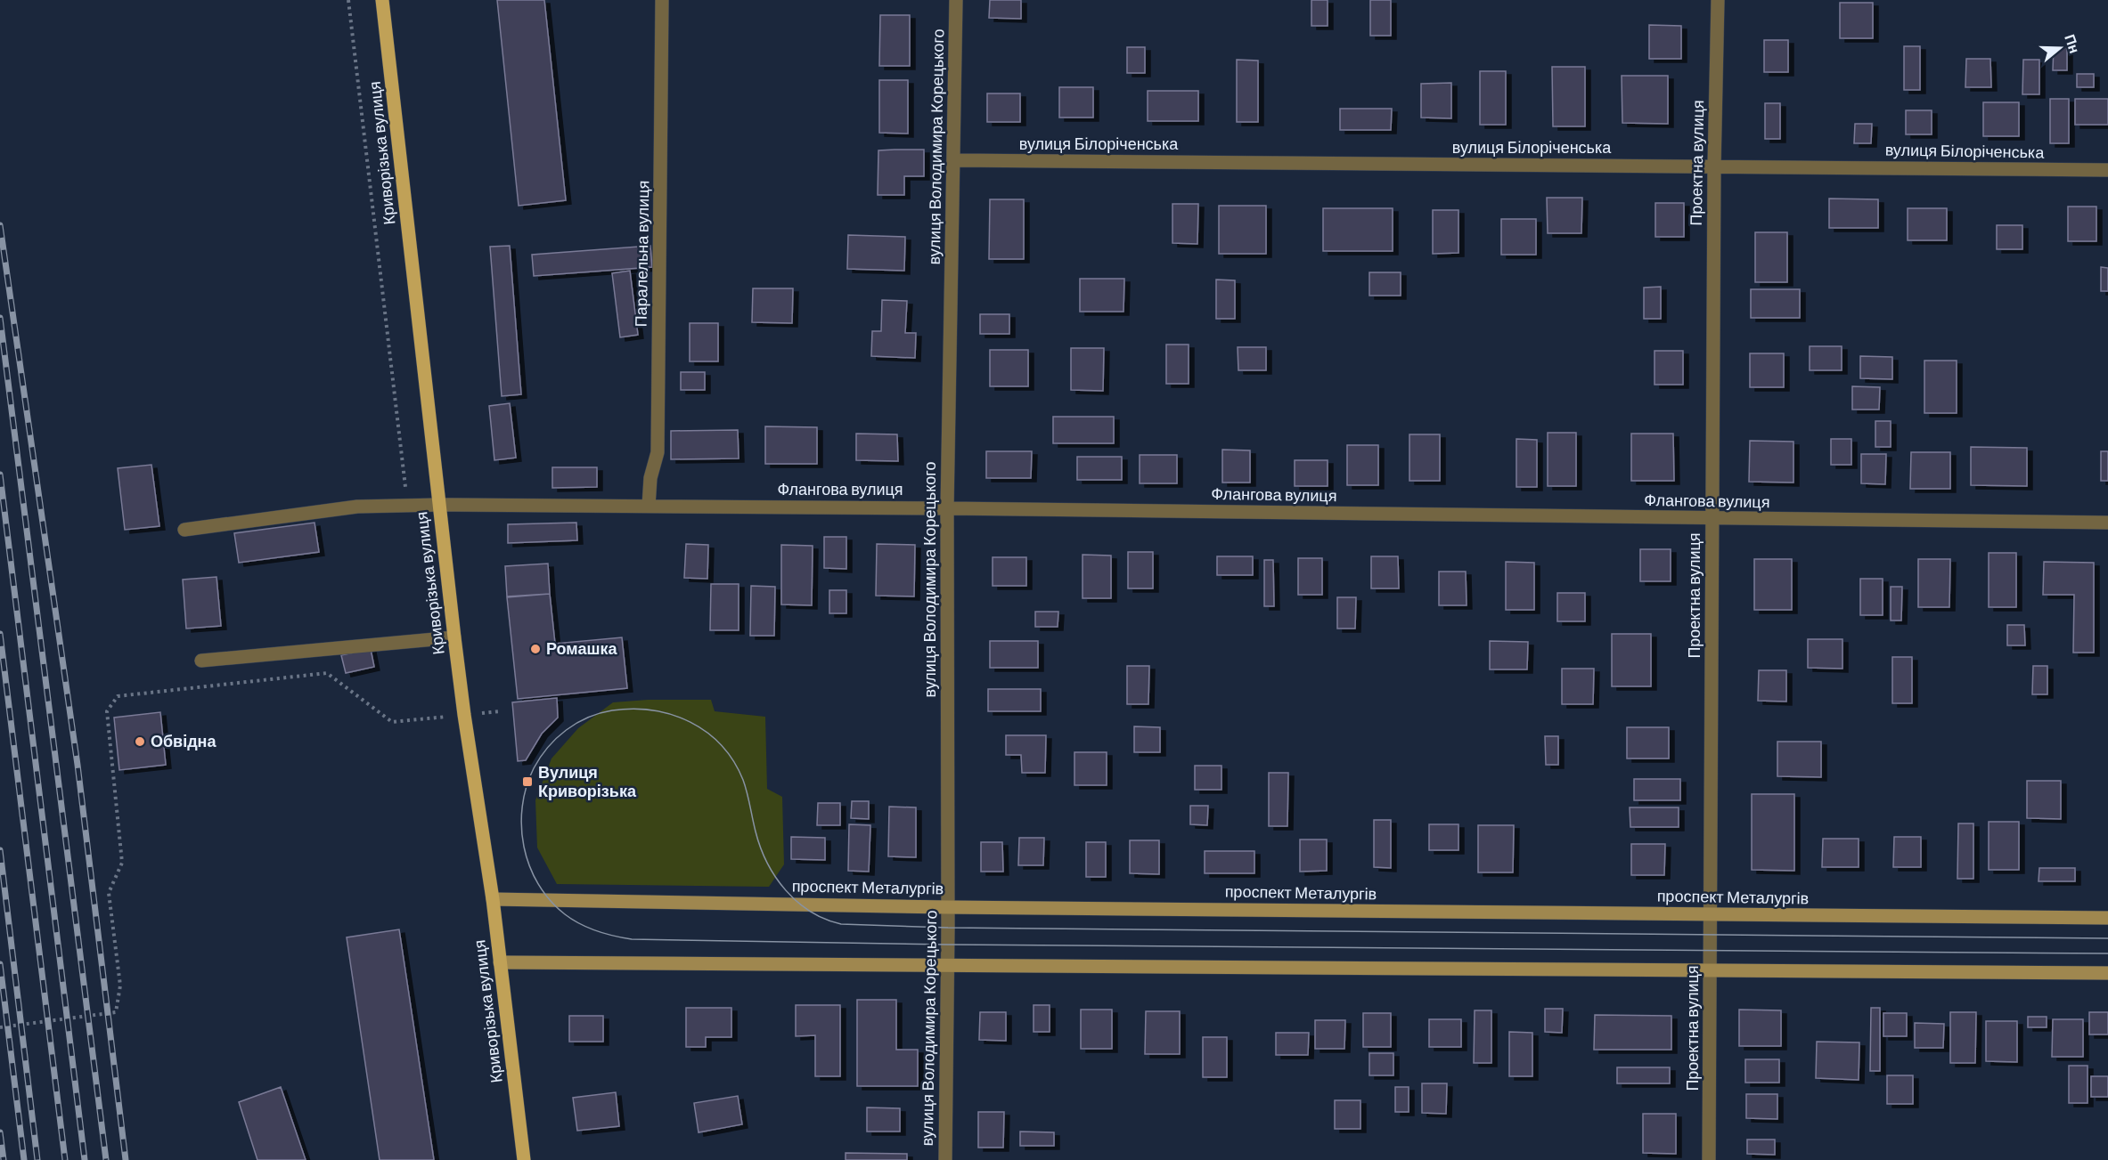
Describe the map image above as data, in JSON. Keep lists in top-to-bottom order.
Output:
{
  "streets": {
    "main road": ["Криворізька вулиця", "проспект Металургів"],
    "street": [
      "вулиця Білоріченська",
      "вулиця Володимира Корецького",
      "Проектна вулиця",
      "Паралельна вулиця",
      "Флангова вулиця"
    ]
  },
  "crossings": [
    ["вулиця Білоріченська", "вулиця Володимира Корецького"],
    ["вулиця Білоріченська", "Проектна вулиця"],
    ["вулиця Володимира Корецького", "Флангова вулиця"],
    ["вулиця Володимира Корецького", "проспект Металургів"],
    ["Криворізька вулиця", "Флангова вулиця"],
    ["Криворізька вулиця", "проспект Металургів"],
    ["Проектна вулиця", "Флангова вулиця"],
    ["Проектна вулиця", "проспект Металургів"],
    ["Паралельна вулиця", "Флангова вулиця"]
  ],
  "places": {
    "other": ["Ромашка", "Обвідна"],
    "transit": ["Вулиця Криворізька"]
  },
  "north": "right"
}
